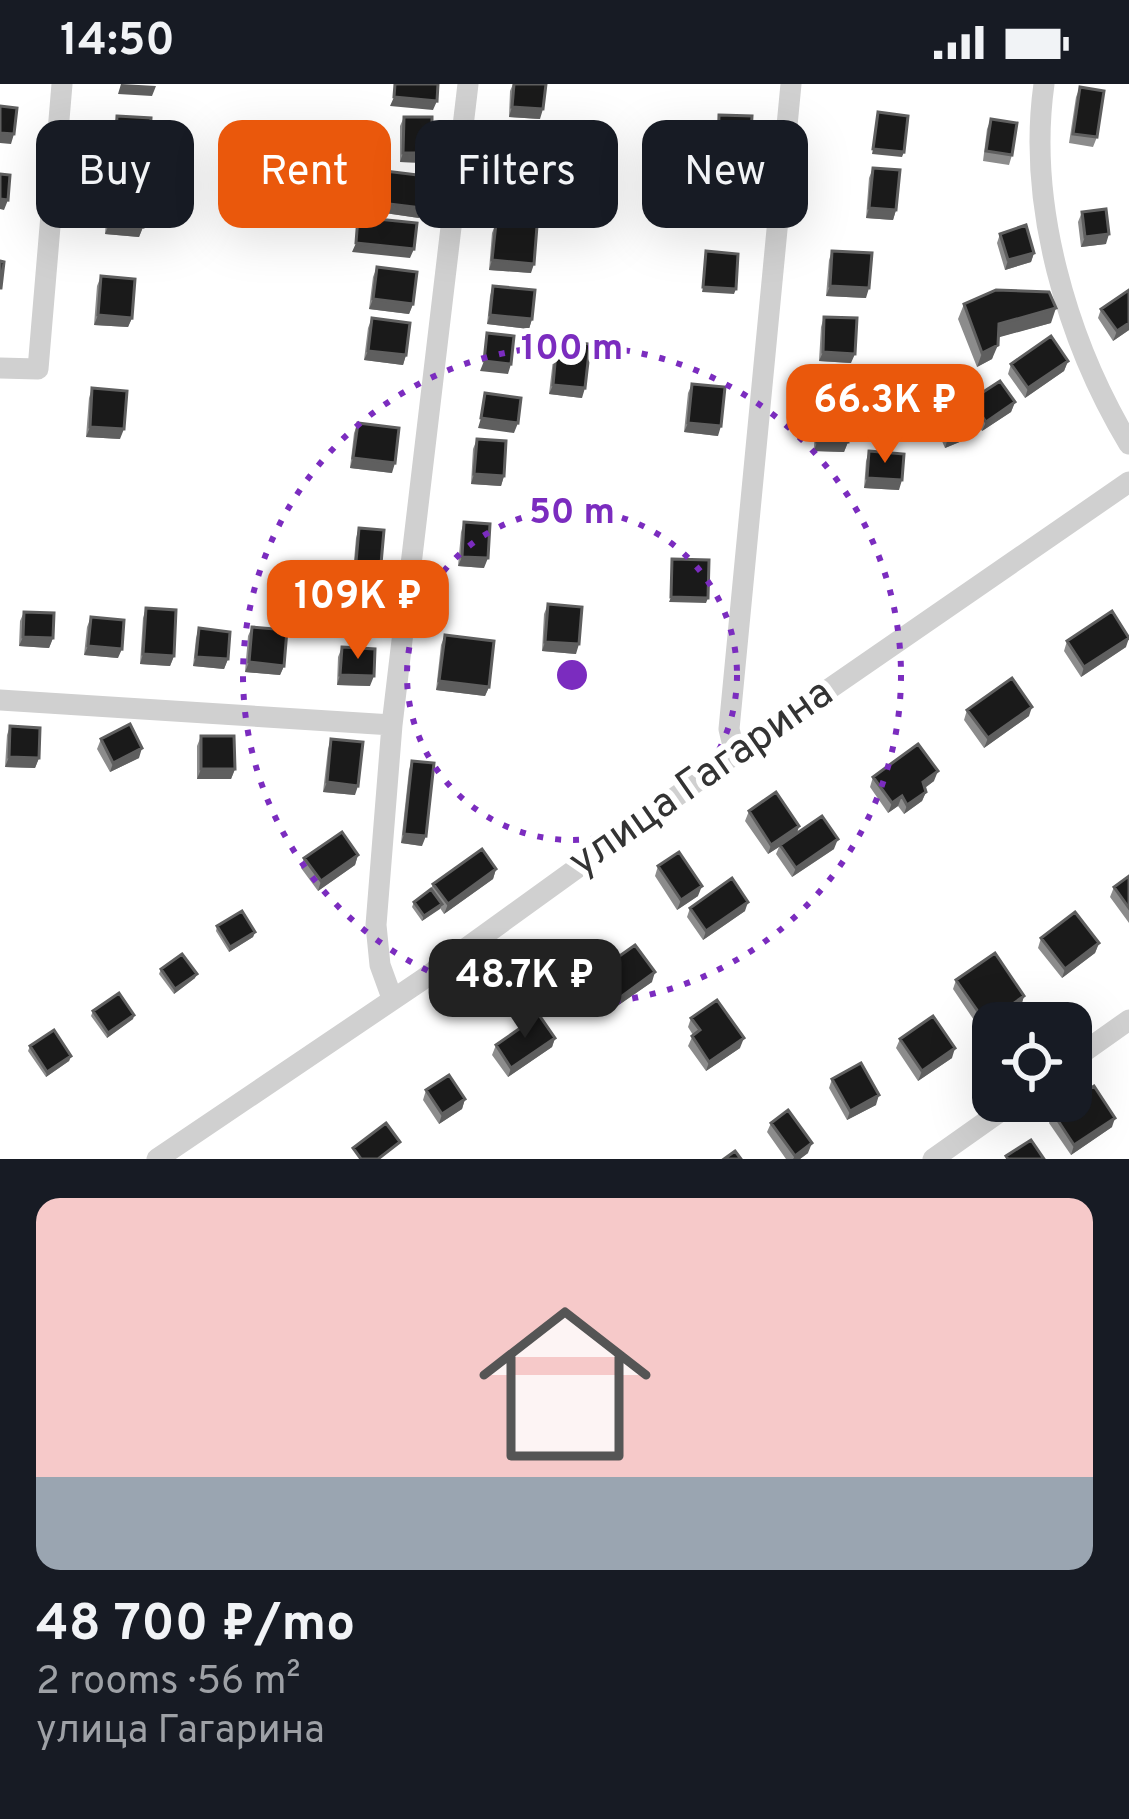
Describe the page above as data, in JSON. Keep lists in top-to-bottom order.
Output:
{
  "streets": {
    "street": ["улица Гагарина"]
  },
  "page": {
    "status": "14:50",
    "chip": [
      "Buy",
      "Rent",
      "Filters",
      "New"
    ],
    "price": ["66.3K ₽", "109K ₽", "48.7K ₽"],
    "list": [
      {
        "name": "48 700 ₽/mo",
        "note": "2 rooms · 56 m² · улица Гагарина"
      }
    ]
  },
  "rings": ["100 m", "50 m"]
}
